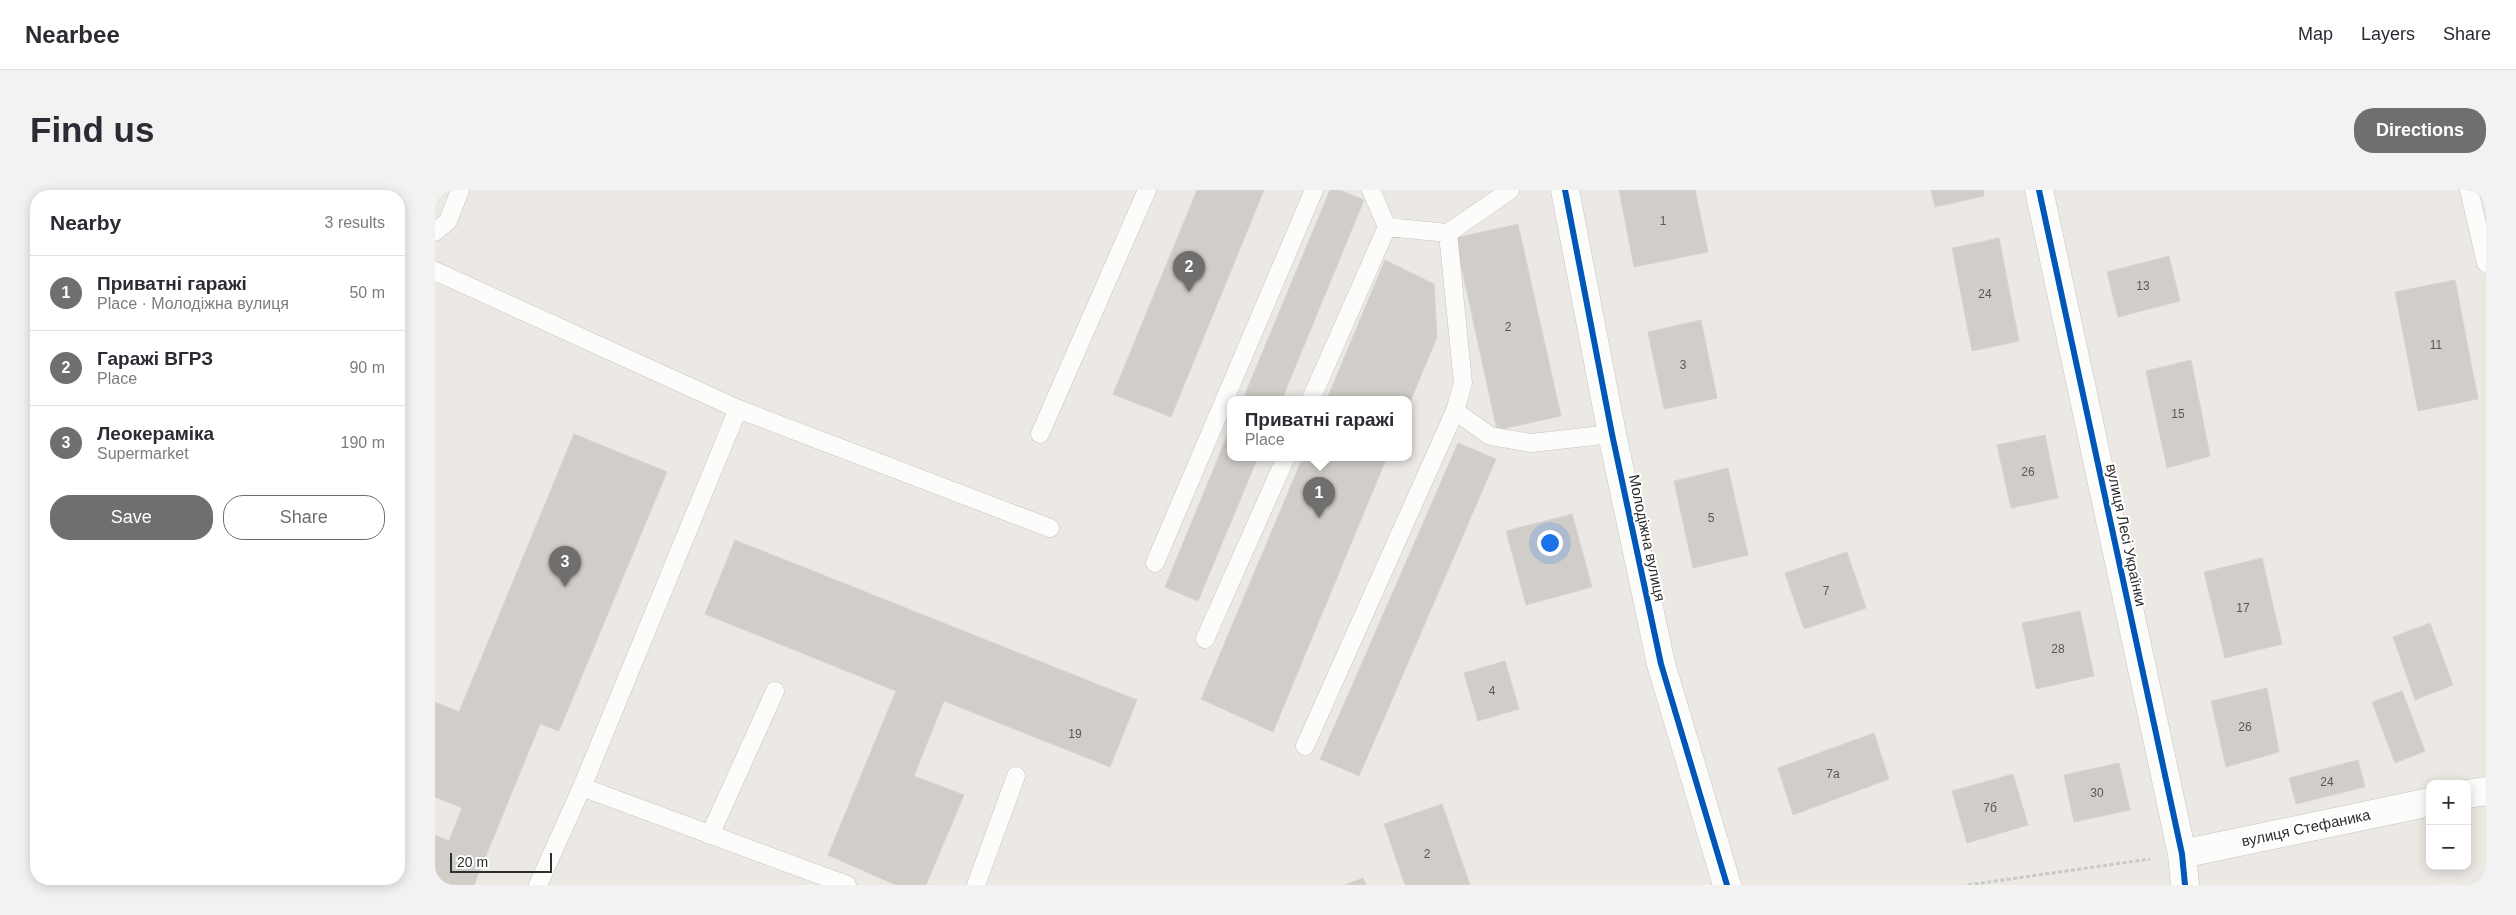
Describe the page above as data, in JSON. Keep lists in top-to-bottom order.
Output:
{
  "streets": {
    "street": ["вулиця Лесі Українки", "Молодіжна вулиця", "вулиця Стефаника"]
  },
  "crossings": [
    ["вулиця Лесі Українки", "вулиця Стефаника"]
  ],
  "house_numbers": [
    "1",
    "13",
    "24",
    "2",
    "11",
    "3",
    "15",
    "26",
    "5",
    "7",
    "17",
    "28",
    "4",
    "26",
    "19",
    "7а",
    "24",
    "30",
    "7б",
    "2"
  ],
  "scale_bar": "20 m",
  "page": {
    "header": "Nearbee",
    "nav": ["Map", "Layers", "Share"],
    "buttons": [
      "Directions",
      ["Save", "Share"]
    ],
    "title": "Find us",
    "heading": ["Nearby", "3 results"],
    "pins": ["2", "1", "3"],
    "list": [
      {
        "mark": "1",
        "name": "Приватні гаражі",
        "note": "Place · Молодіжна вулиця",
        "value": "50 m"
      },
      {
        "mark": "2",
        "name": "Гаражі ВГРЗ",
        "note": "Place",
        "value": "90 m"
      },
      {
        "mark": "3",
        "name": "Леокераміка",
        "note": "Supermarket",
        "value": "190 m"
      }
    ],
    "popup": ["Приватні гаражі", "Place"],
    "map_buttons": ["+", "−"],
    "scale": "20 m"
  }
}
